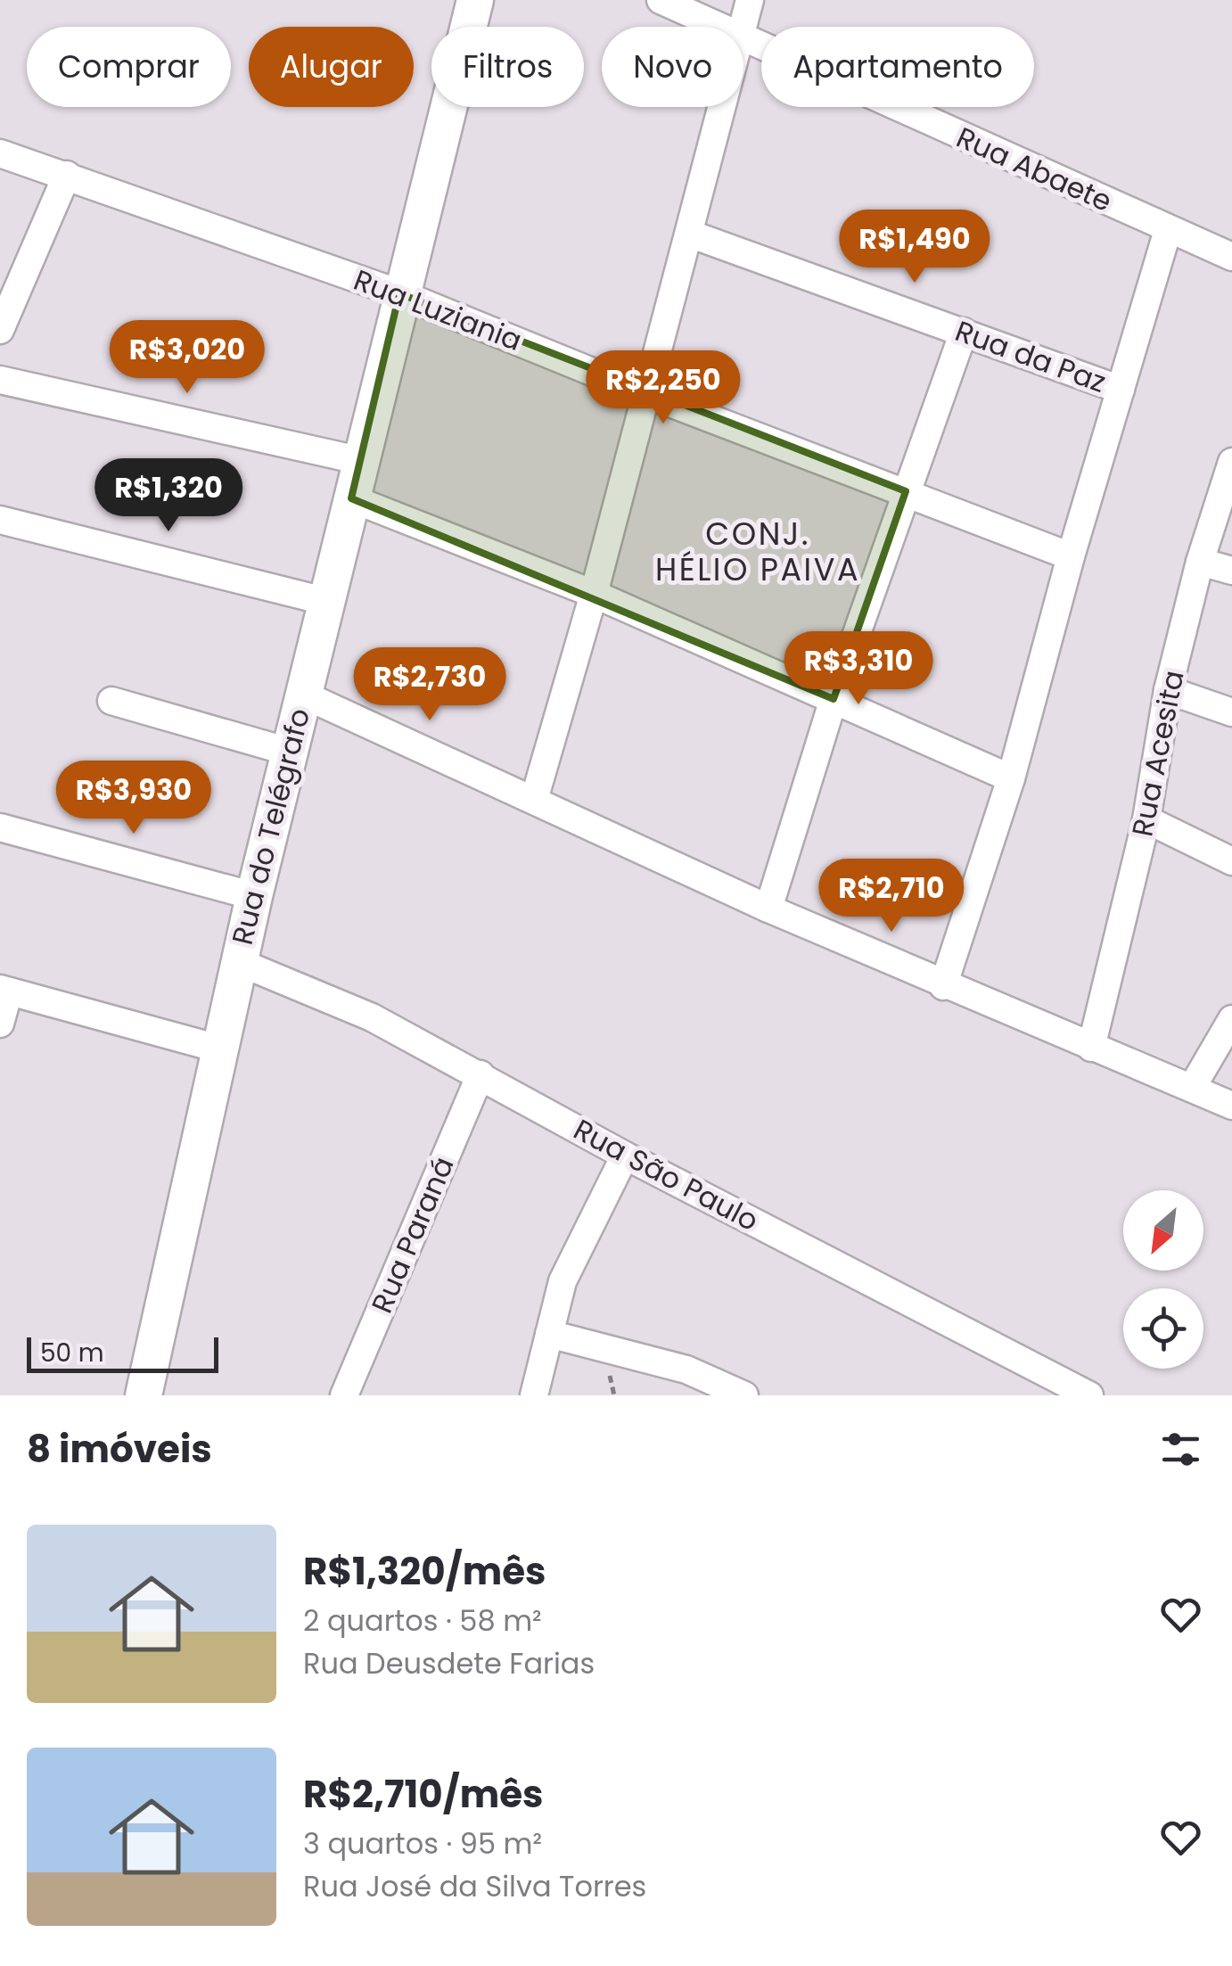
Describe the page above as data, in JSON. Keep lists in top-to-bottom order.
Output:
{
  "streets": {
    "street": [
      "Rua Abaete",
      "Rua Luziania",
      "Rua da Paz",
      "Rua Acesita",
      "Rua do Telégrafo",
      "Rua São Paulo",
      "Rua Paraná"
    ]
  },
  "crossings": [
    ["Rua Luziania", "Rua do Telégrafo"],
    ["Rua do Telégrafo", "Rua São Paulo"],
    ["Rua São Paulo", "Rua Paraná"]
  ],
  "districts": ["CONJ. HÉLIO PAIVA"],
  "scale_bar": "50 m",
  "north": "bottom left",
  "page": {
    "chip": [
      "Comprar",
      "Alugar",
      "Filtros",
      "Novo",
      "Apartamento"
    ],
    "price": [
      "R$1,490",
      "R$3,020",
      "R$2,250",
      "R$1,320",
      "R$3,310",
      "R$2,730",
      "R$3,930",
      "R$2,710"
    ],
    "scale": "50 m",
    "heading": "8 imóveis",
    "list": [
      {
        "name": "R$1,320/mês",
        "note": "2 quartos · 58 m² · Rua Deusdete Farias"
      },
      {
        "name": "R$2,710/mês",
        "note": "3 quartos · 95 m² · Rua José da Silva Torres"
      }
    ]
  }
}
